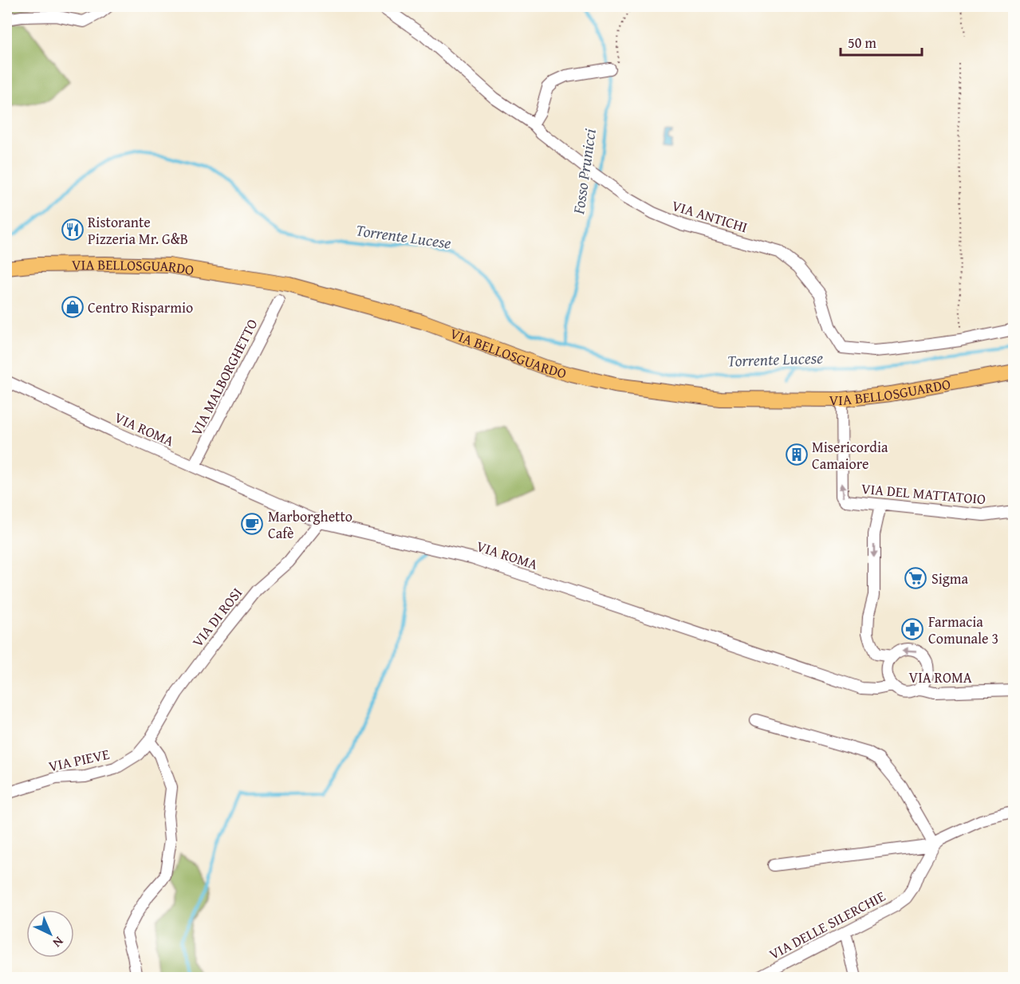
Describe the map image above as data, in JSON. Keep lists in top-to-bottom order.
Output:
{
  "streets": {
    "main road": ["VIA BELLOSGUARDO"],
    "street": [
      "VIA ANTICHI",
      "VIA MALBORGHETTO",
      "VIA ROMA",
      "VIA DEL MATTATOIO",
      "VIA DI ROSI",
      "VIA PIEVE",
      "VIA DELLE SILERCHIE"
    ]
  },
  "crossings": [
    ["VIA BELLOSGUARDO", "VIA DEL MATTATOIO"],
    ["VIA MALBORGHETTO", "VIA ROMA"],
    ["VIA ROMA", "VIA DI ROSI"],
    ["VIA DI ROSI", "VIA PIEVE"]
  ],
  "one_way": ["VIA DEL MATTATOIO"],
  "water": ["Fosso Prunicci", "Torrente Lucese"],
  "places": {
    "restaurant": ["Ristorante Pizzeria Mr. G&B"],
    "shop": ["Centro Risparmio"],
    "building": ["Misericordia Camaiore"],
    "cafe": ["Marborghetto Cafè"],
    "supermarket": ["Sigma"],
    "pharmacy": ["Farmacia Comunale 3"]
  },
  "scale_bar": "50 m",
  "north": "bottom right"
}
